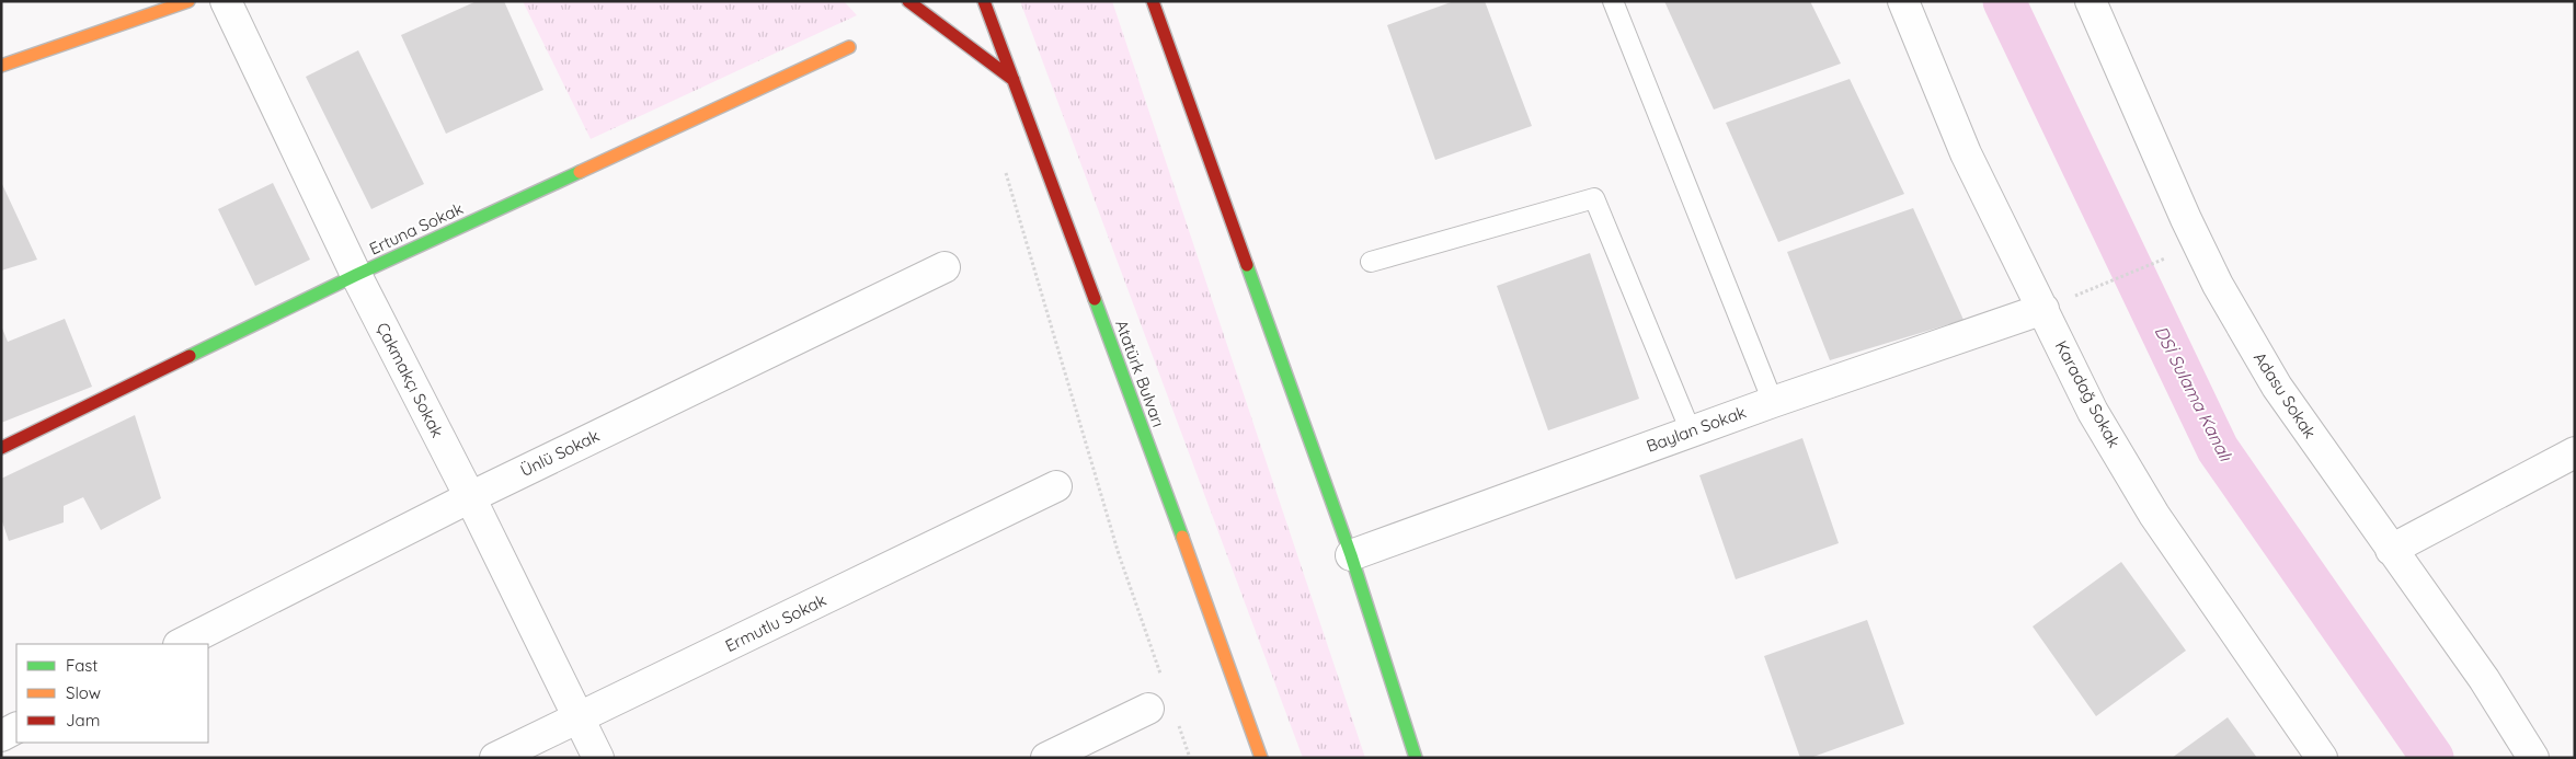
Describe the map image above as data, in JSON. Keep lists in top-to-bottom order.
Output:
{
  "streets": {
    "main road": ["Ertuna Sokak", "Atatürk Bulvarı"],
    "street": [
      "Çakmakçı Sokak",
      "Karadağ Sokak",
      "Adasu Sokak",
      "Baylan Sokak",
      "Ünlü Sokak",
      "Ermutlu Sokak"
    ]
  },
  "crossings": [
    ["Ertuna Sokak", "Çakmakçı Sokak"],
    ["Çakmakçı Sokak", "Ünlü Sokak"],
    ["Çakmakçı Sokak", "Ermutlu Sokak"],
    ["Karadağ Sokak", "Baylan Sokak"]
  ],
  "water": ["DSİ Sulama Kanalı"],
  "legend": ["Fast", "Slow", "Jam"]
}
